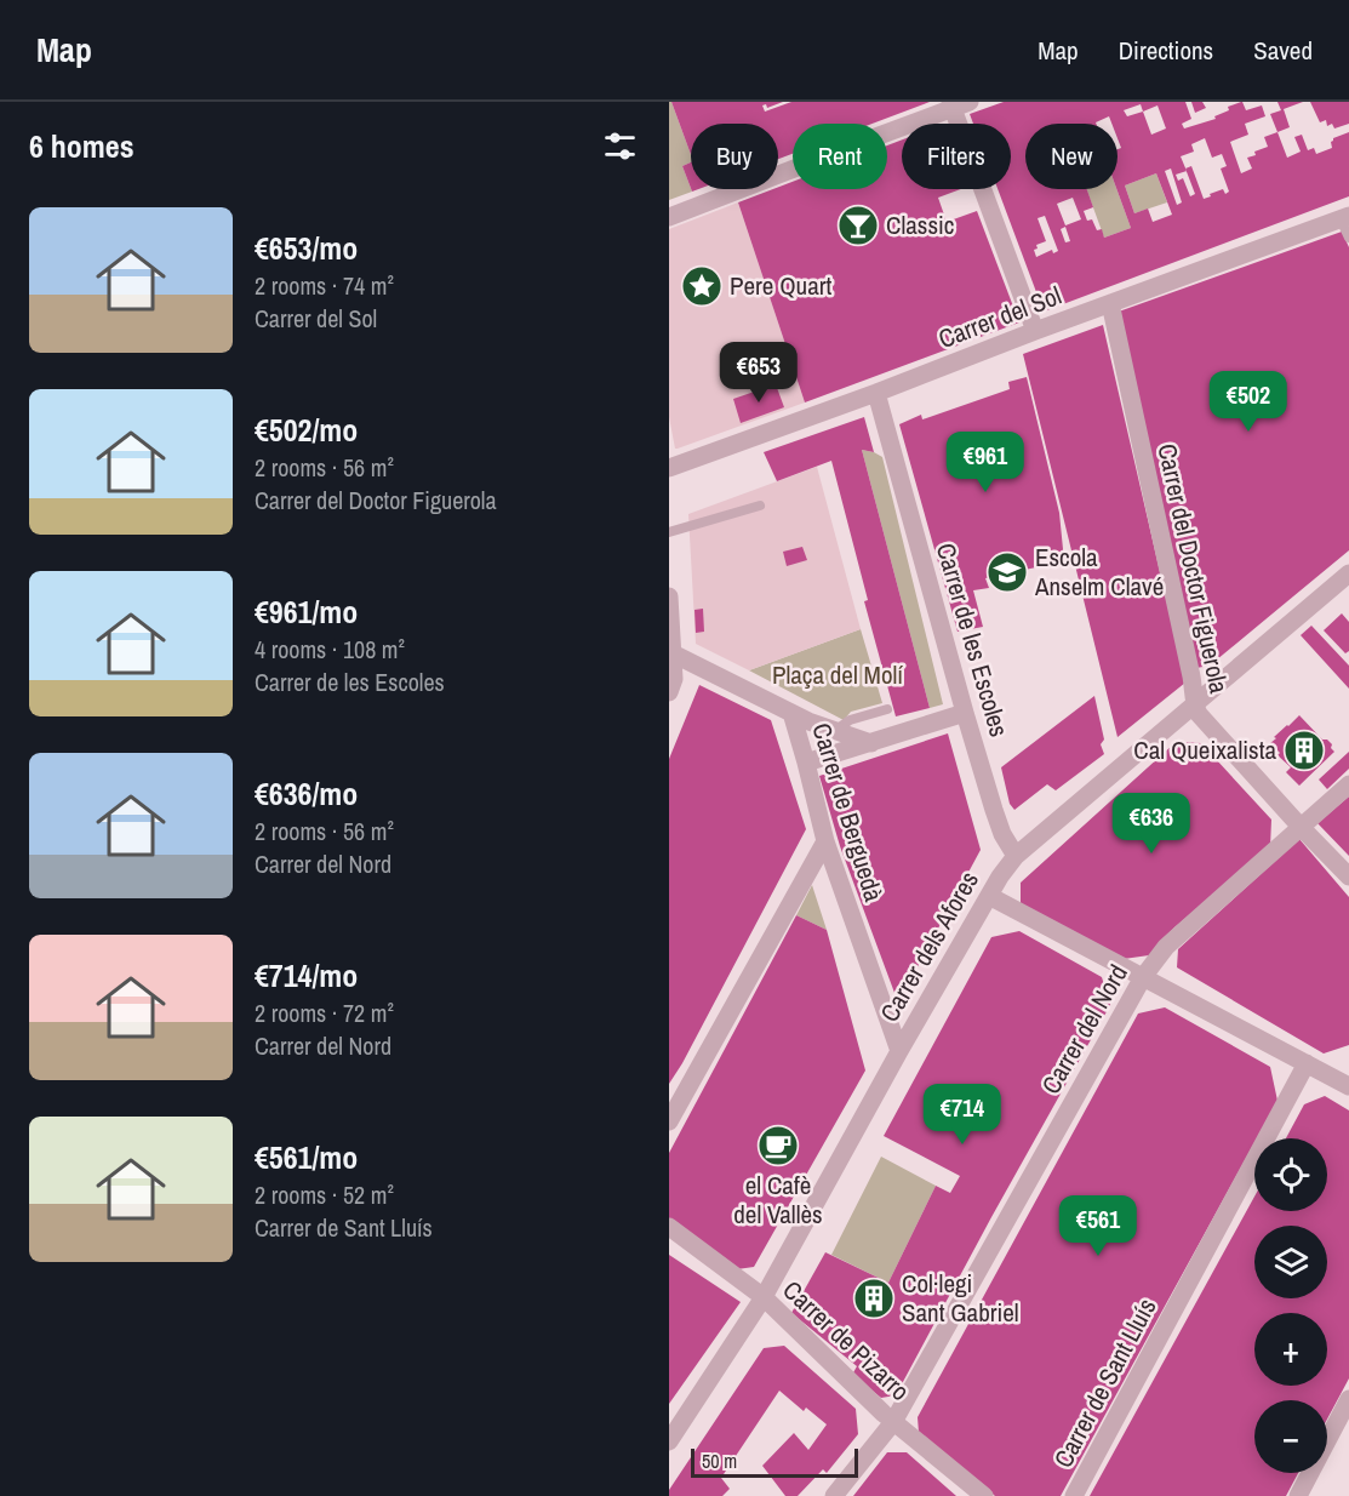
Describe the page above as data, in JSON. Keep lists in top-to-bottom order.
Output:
{
  "streets": {
    "street": [
      "Carrer del Sol",
      "Carrer del Doctor Figuerola",
      "Carrer de les Escoles",
      "Carrer de Berguedà",
      "Carrer dels Afores",
      "Carrer del Nord",
      "Carrer de Pizarro",
      "Carrer de Sant Lluís"
    ]
  },
  "crossings": [
    ["Carrer del Sol", "Carrer del Doctor Figuerola"],
    ["Carrer del Sol", "Carrer de les Escoles"],
    ["Carrer del Doctor Figuerola", "Carrer dels Afores"],
    ["Carrer del Doctor Figuerola", "Carrer del Nord"],
    ["Carrer de les Escoles", "Carrer dels Afores"],
    ["Carrer de Berguedà", "Carrer dels Afores"],
    ["Carrer dels Afores", "Carrer de Pizarro"],
    ["Carrer del Nord", "Carrer de Pizarro"]
  ],
  "parks": ["Plaça del Molí"],
  "places": {
    "bar": ["Classic"],
    "place": ["Pere Quart"],
    "school or university": ["Escola Anselm Clavé"],
    "building": ["Cal Queixalista", "Col·legi Sant Gabriel"],
    "cafe": ["el Cafè del Vallès"]
  },
  "scale_bar": "50 m",
  "page": {
    "header": "Map",
    "nav": ["Map", "Directions", "Saved"],
    "heading": "6 homes",
    "chip": [
      "Buy",
      "Rent",
      "Filters",
      "New"
    ],
    "list": [
      {
        "name": "€653/mo",
        "note": "2 rooms · 74 m² · Carrer del Sol"
      },
      {
        "name": "€502/mo",
        "note": "2 rooms · 56 m² · Carrer del Doctor Figuerola"
      },
      {
        "name": "€961/mo",
        "note": "4 rooms · 108 m² · Carrer de les Escoles"
      },
      {
        "name": "€636/mo",
        "note": "2 rooms · 56 m² · Carrer del Nord"
      },
      {
        "name": "€714/mo",
        "note": "2 rooms · 72 m² · Carrer del Nord"
      },
      {
        "name": "€561/mo",
        "note": "2 rooms · 52 m² · Carrer de Sant Lluís"
      }
    ],
    "price": [
      "€653",
      "€502",
      "€961",
      "€636",
      "€714",
      "€561"
    ],
    "map_buttons": ["+", "−"],
    "scale": "50 m"
  }
}
